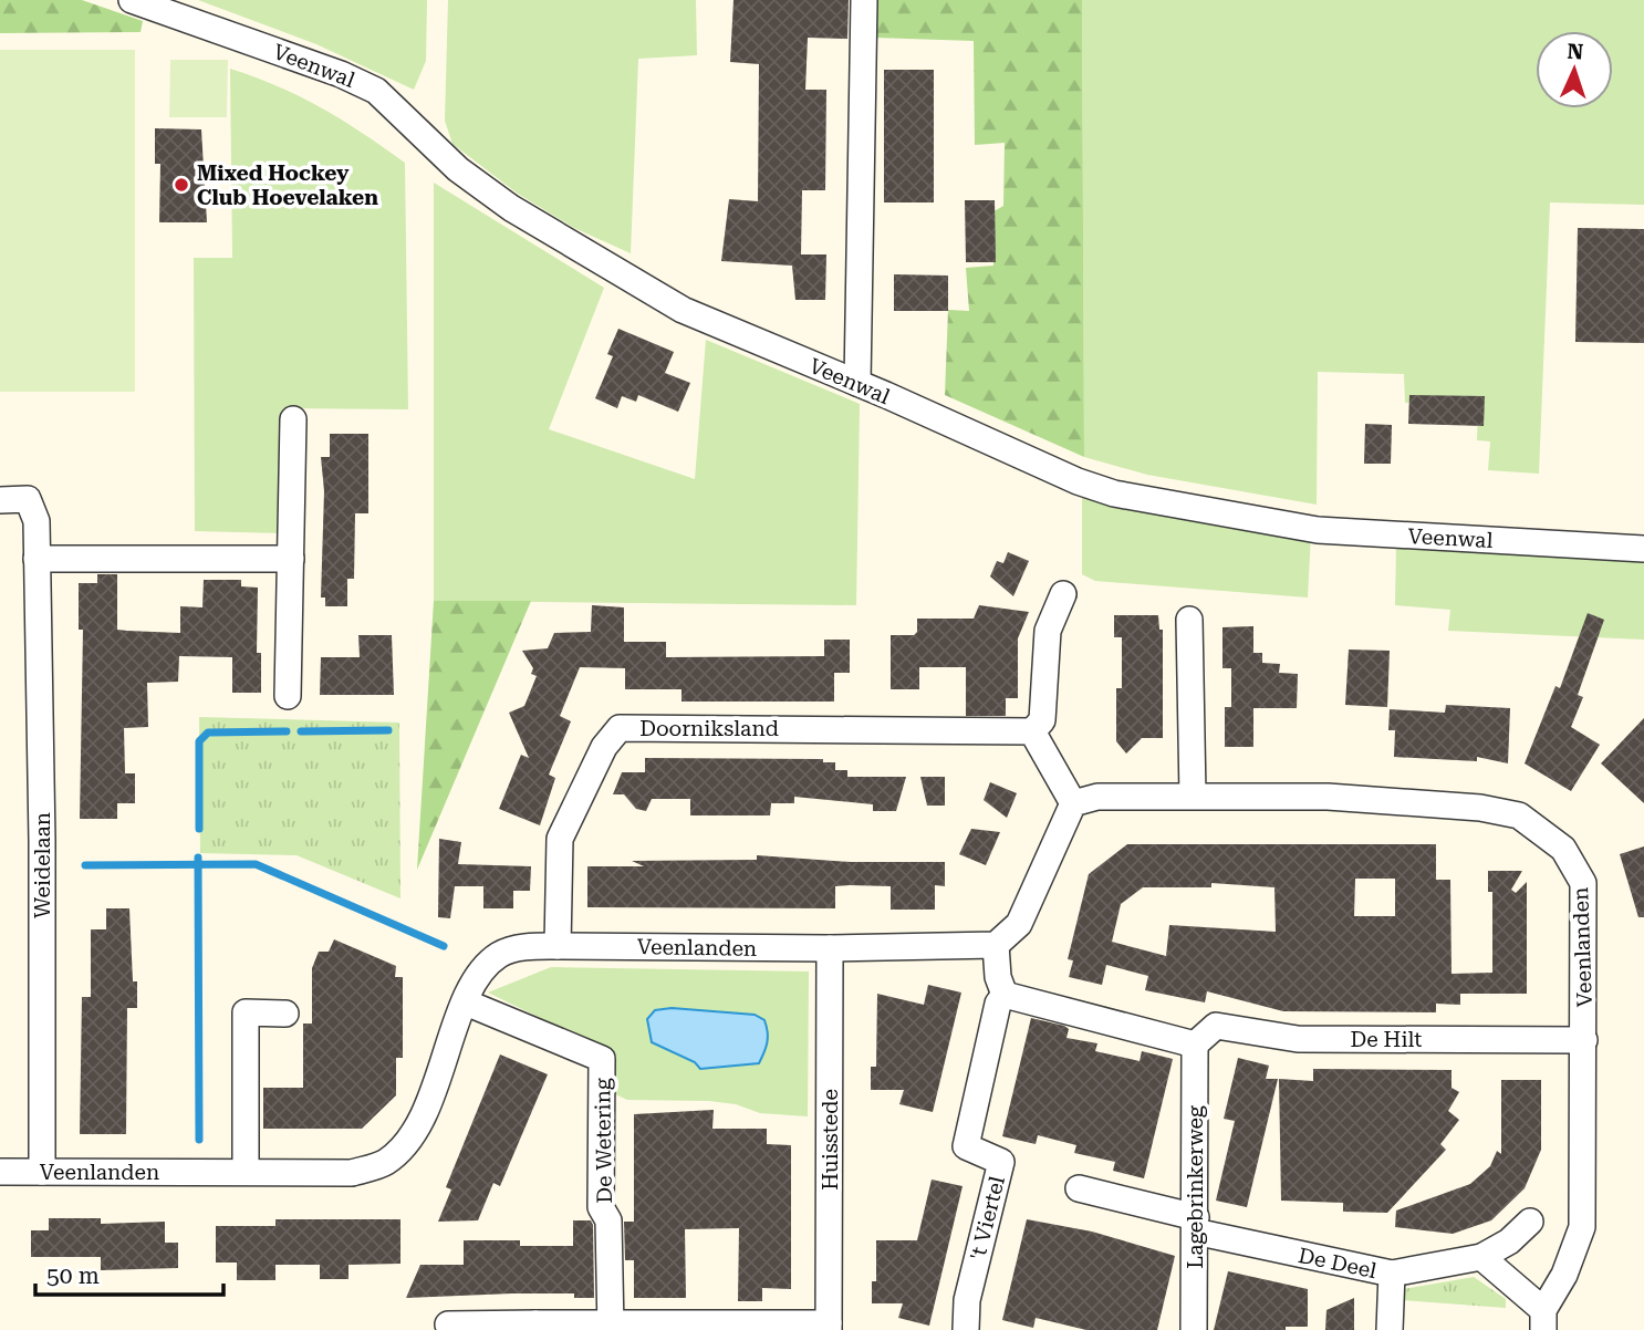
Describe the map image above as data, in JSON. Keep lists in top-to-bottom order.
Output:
{
  "streets": {
    "street": [
      "Veenwal",
      "Doorniksland",
      "Weidelaan",
      "Veenlanden",
      "De Hilt",
      "Huisstede",
      "De Wetering",
      "Lagebrinkerweg",
      "'t Viertel",
      "De Deel"
    ]
  },
  "crossings": [
    ["Doorniksland", "Veenlanden"],
    ["Weidelaan", "Veenlanden"],
    ["Veenlanden", "De Hilt"],
    ["Veenlanden", "Huisstede"],
    ["Veenlanden", "De Wetering"],
    ["De Hilt", "Lagebrinkerweg"],
    ["Lagebrinkerweg", "De Deel"]
  ],
  "places": ["Mixed Hockey Club Hoevelaken"],
  "scale_bar": "50 m",
  "north": "top"
}
